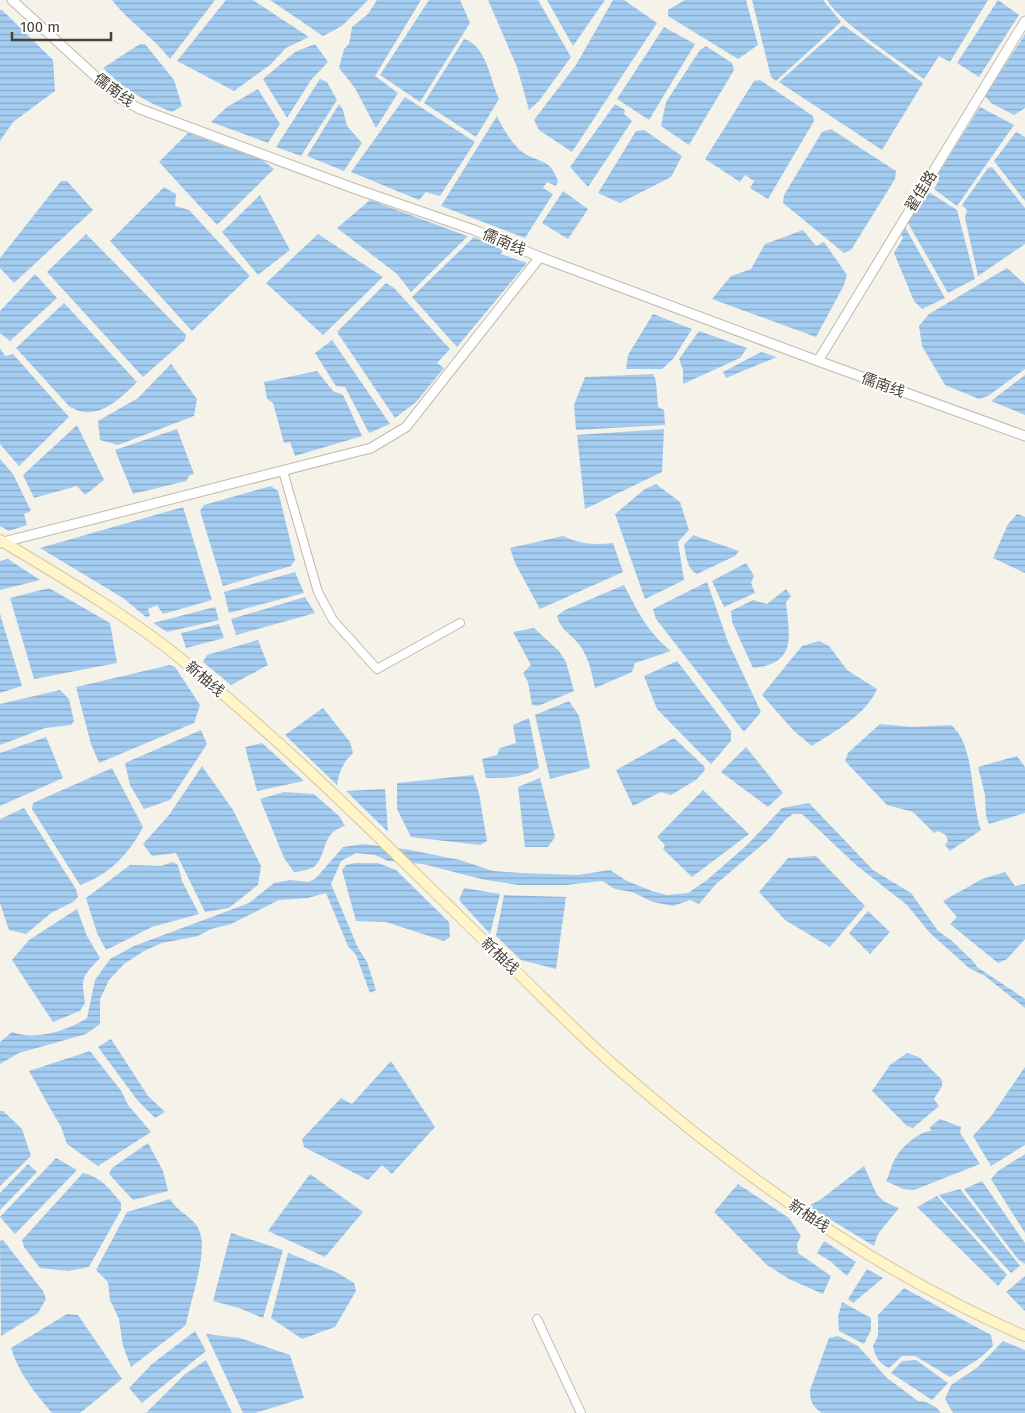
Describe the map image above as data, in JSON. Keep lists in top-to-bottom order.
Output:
{
  "streets": {
    "main road": ["新柚线"],
    "street": ["儒南线", "翟佳路"]
  },
  "crossings": [
    ["儒南线", "翟佳路"]
  ],
  "scale_bar": "100 m"
}
